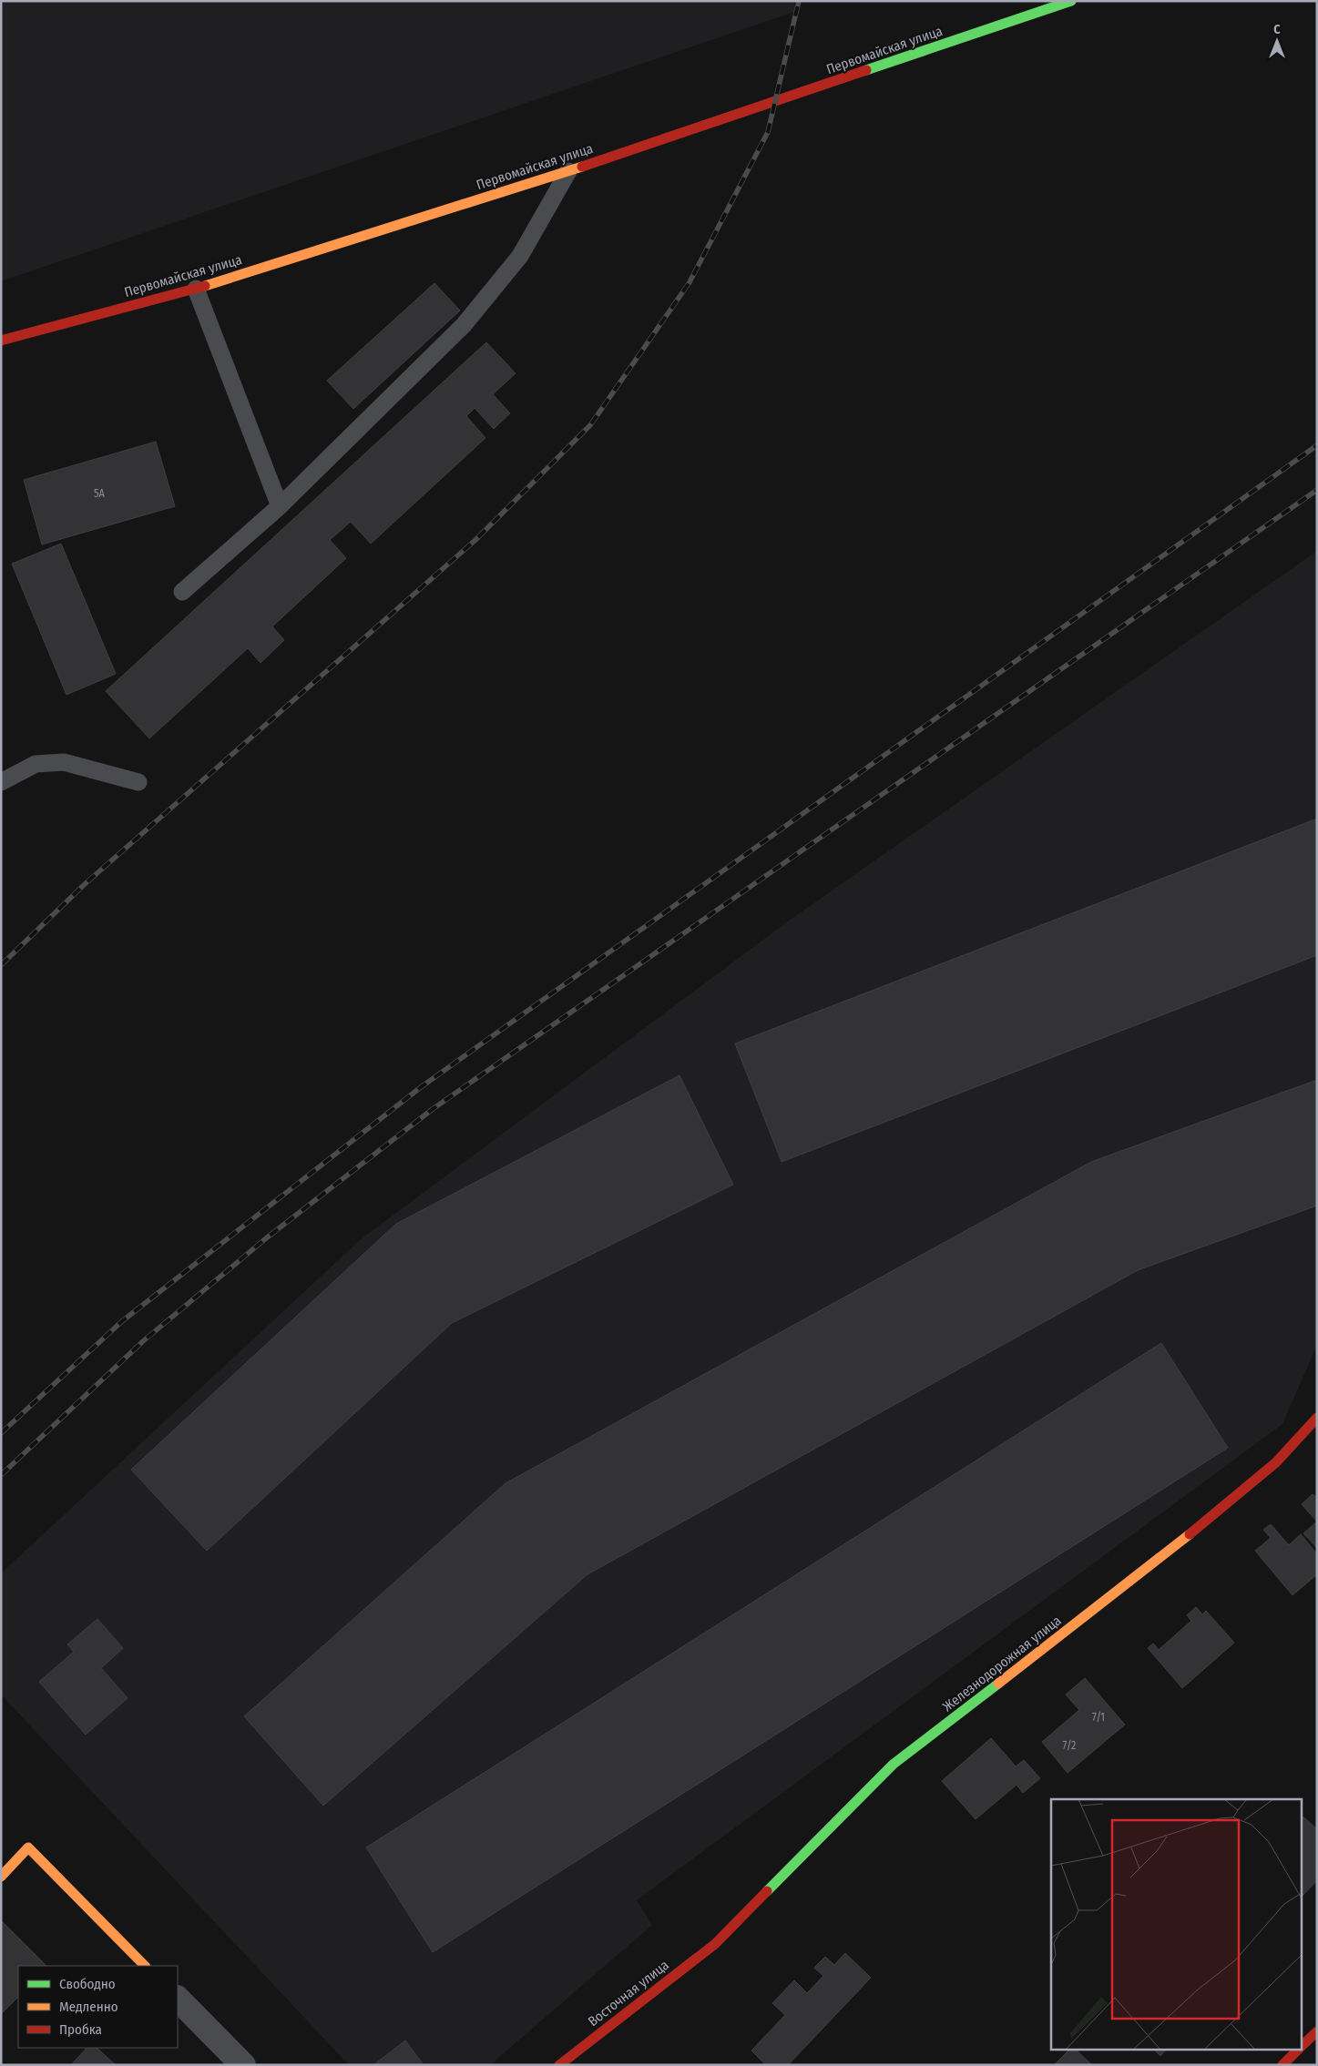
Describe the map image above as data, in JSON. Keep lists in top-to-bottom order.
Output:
{
  "streets": {
    "street": ["Первомайская улица", "Железнодорожная улица", "Восточная улица"]
  },
  "crossings": [
    ["Железнодорожная улица", "Восточная улица"]
  ],
  "house_numbers": ["5А", "7/1", "7/2"],
  "legend": ["Свободно", "Медленно", "Пробка"],
  "north": "top"
}
